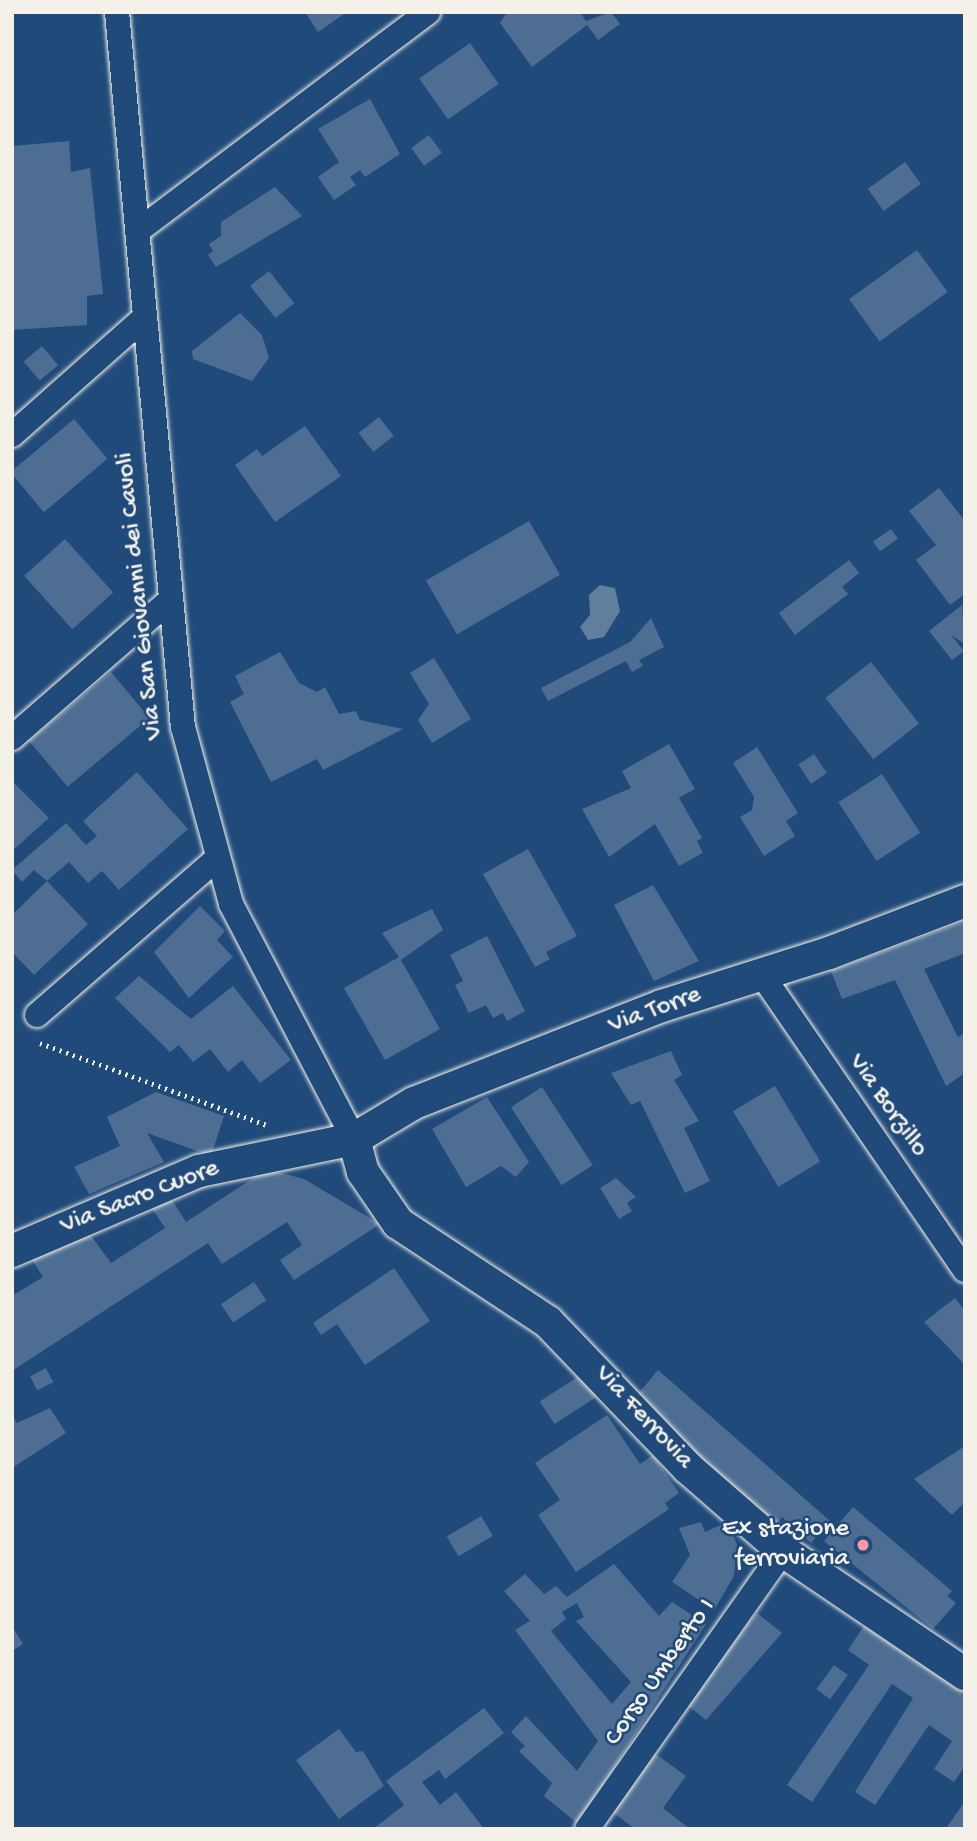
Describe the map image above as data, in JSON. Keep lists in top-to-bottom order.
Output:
{
  "streets": {
    "street": [
      "Via San Giovanni dei Cavoli",
      "Via Torre",
      "Via Borzillo",
      "Via Sacro Cuore",
      "Via Ferrovia",
      "Corso Umberto I"
    ]
  },
  "crossings": [
    ["Via San Giovanni dei Cavoli", "Via Torre"],
    ["Via San Giovanni dei Cavoli", "Via Sacro Cuore"],
    ["Via San Giovanni dei Cavoli", "Via Ferrovia"],
    ["Via Torre", "Via Borzillo"],
    ["Via Torre", "Via Sacro Cuore"],
    ["Via Torre", "Via Ferrovia"],
    ["Via Sacro Cuore", "Via Ferrovia"],
    ["Via Ferrovia", "Corso Umberto I"]
  ],
  "places": ["Ex stazione ferroviaria"]
}
